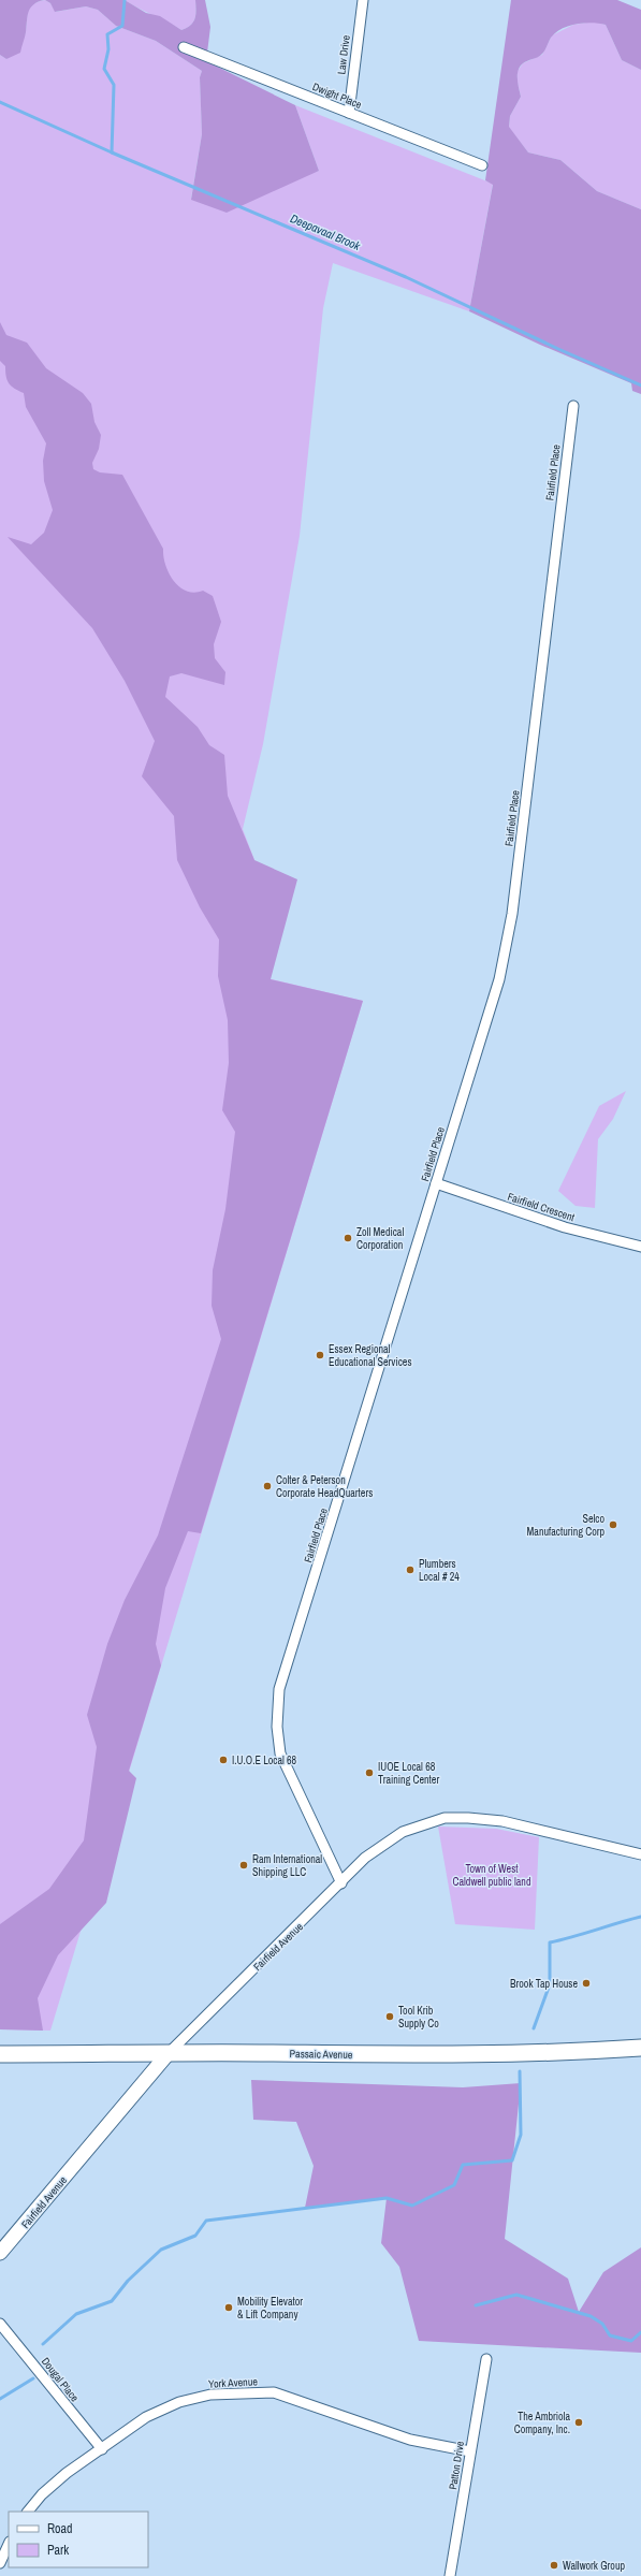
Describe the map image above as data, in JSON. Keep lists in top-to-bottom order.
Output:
{
  "streets": {
    "main road": ["Passaic Avenue"],
    "street": [
      "Law Drive",
      "Dwight Place",
      "Fairfield Place",
      "Fairfield Crescent",
      "Fairfield Avenue",
      "Dougal Place",
      "York Avenue",
      "Patton Drive"
    ]
  },
  "crossings": [
    ["Law Drive", "Dwight Place"],
    ["Fairfield Place", "Fairfield Crescent"],
    ["Fairfield Place", "Fairfield Avenue"],
    ["Fairfield Avenue", "Passaic Avenue"],
    ["Dougal Place", "York Avenue"],
    ["York Avenue", "Patton Drive"]
  ],
  "water": ["Deepavaal Brook"],
  "parks": ["Town of West Caldwell public land"],
  "places": [
    "Zoll Medical Corporation",
    "Essex Regional Educational Services",
    "Colter & Peterson Corporate HeadQuarters",
    "Selco Manufacturing Corp",
    "Plumbers Local # 24",
    "I.U.O.E Local 68",
    "IUOE Local 68 Training Center",
    "Ram International Shipping LLC",
    "Brook Tap House",
    "Tool Krib Supply Co",
    "Mobility Elevator & Lift Company",
    "The Ambriola Company, Inc.",
    "Wallwork Group"
  ],
  "legend": ["Road", "Park"]
}
